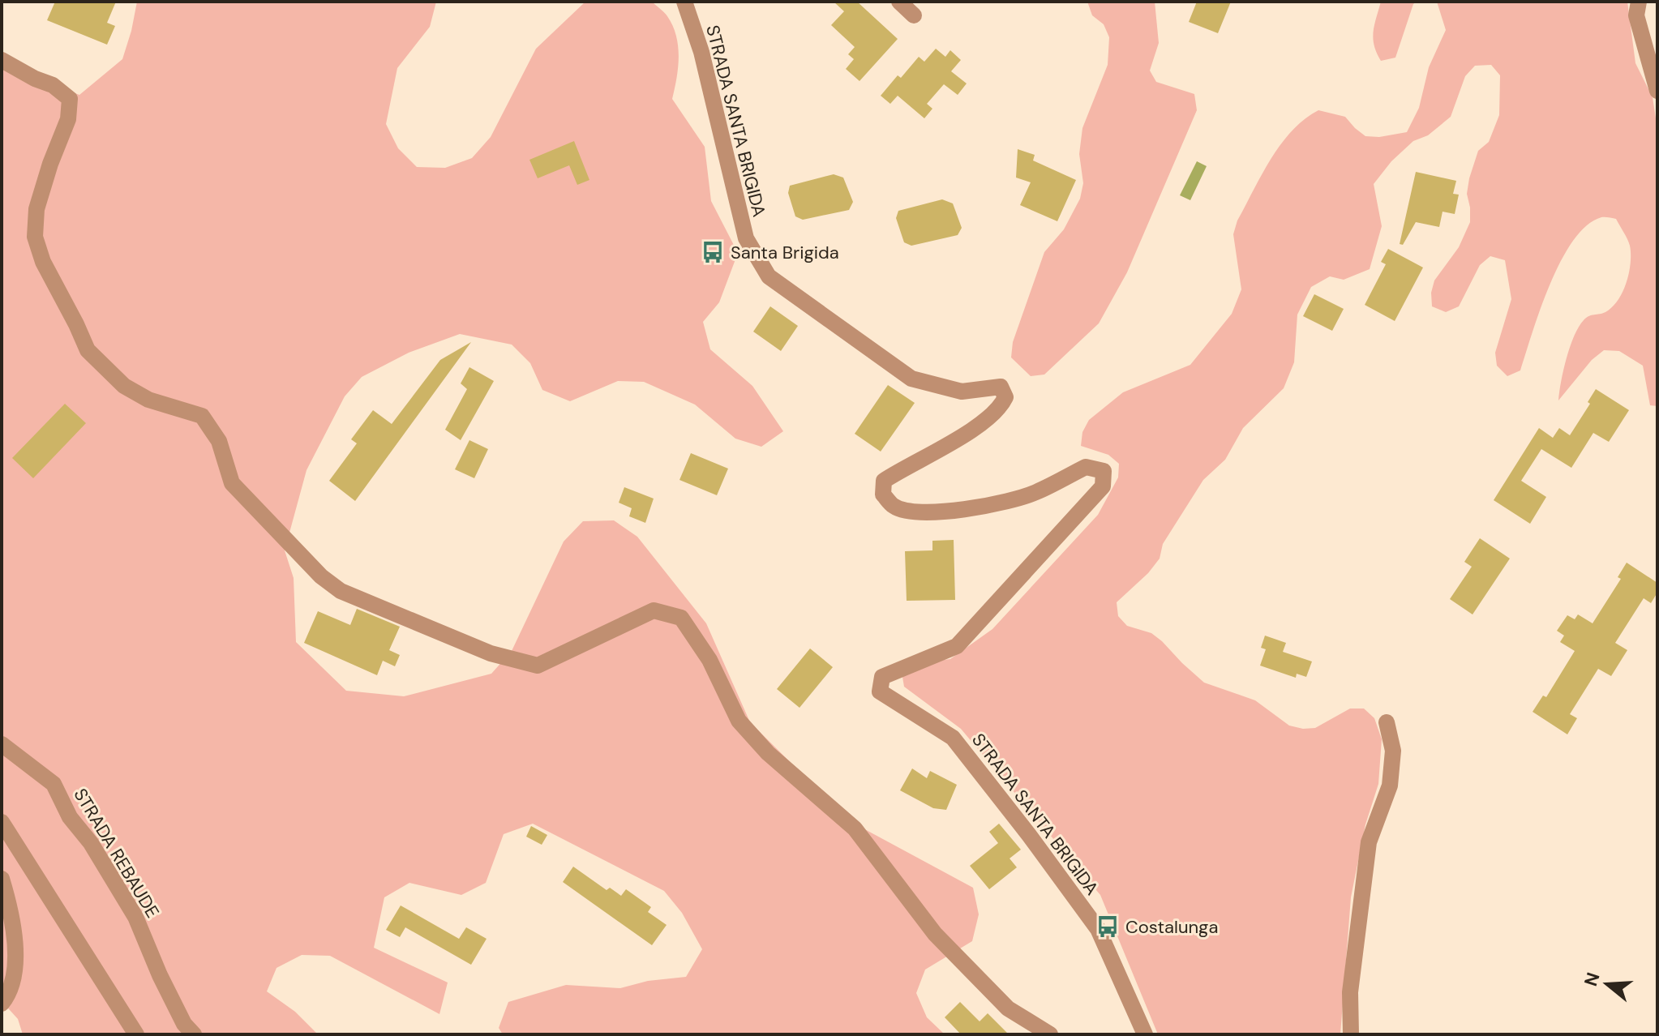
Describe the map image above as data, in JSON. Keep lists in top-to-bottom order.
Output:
{
  "streets": {
    "street": ["STRADA SANTA BRIGIDA", "STRADA REBAUDE"]
  },
  "places": {
    "bus stop": ["Santa Brigida", "Costalunga"]
  },
  "north": "left"
}
